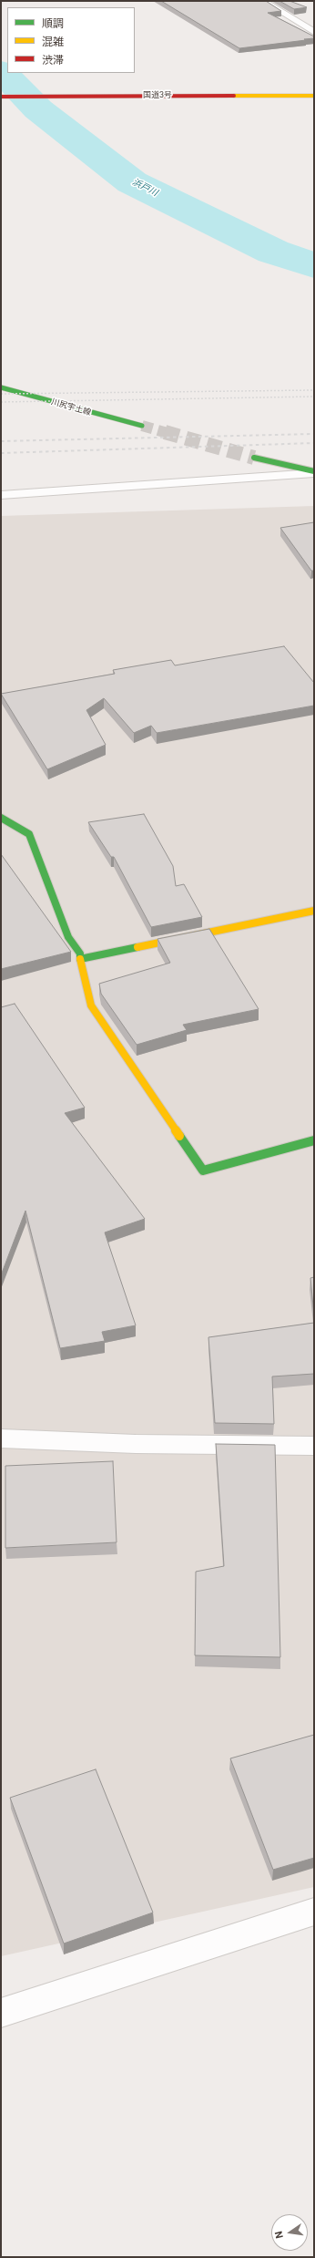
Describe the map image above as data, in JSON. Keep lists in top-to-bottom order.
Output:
{
  "streets": {
    "main road": ["国道3号", "川尻宇土線"]
  },
  "water": ["浜戸川"],
  "legend": ["順調", "混雑", "渋滞"],
  "north": "left"
}
